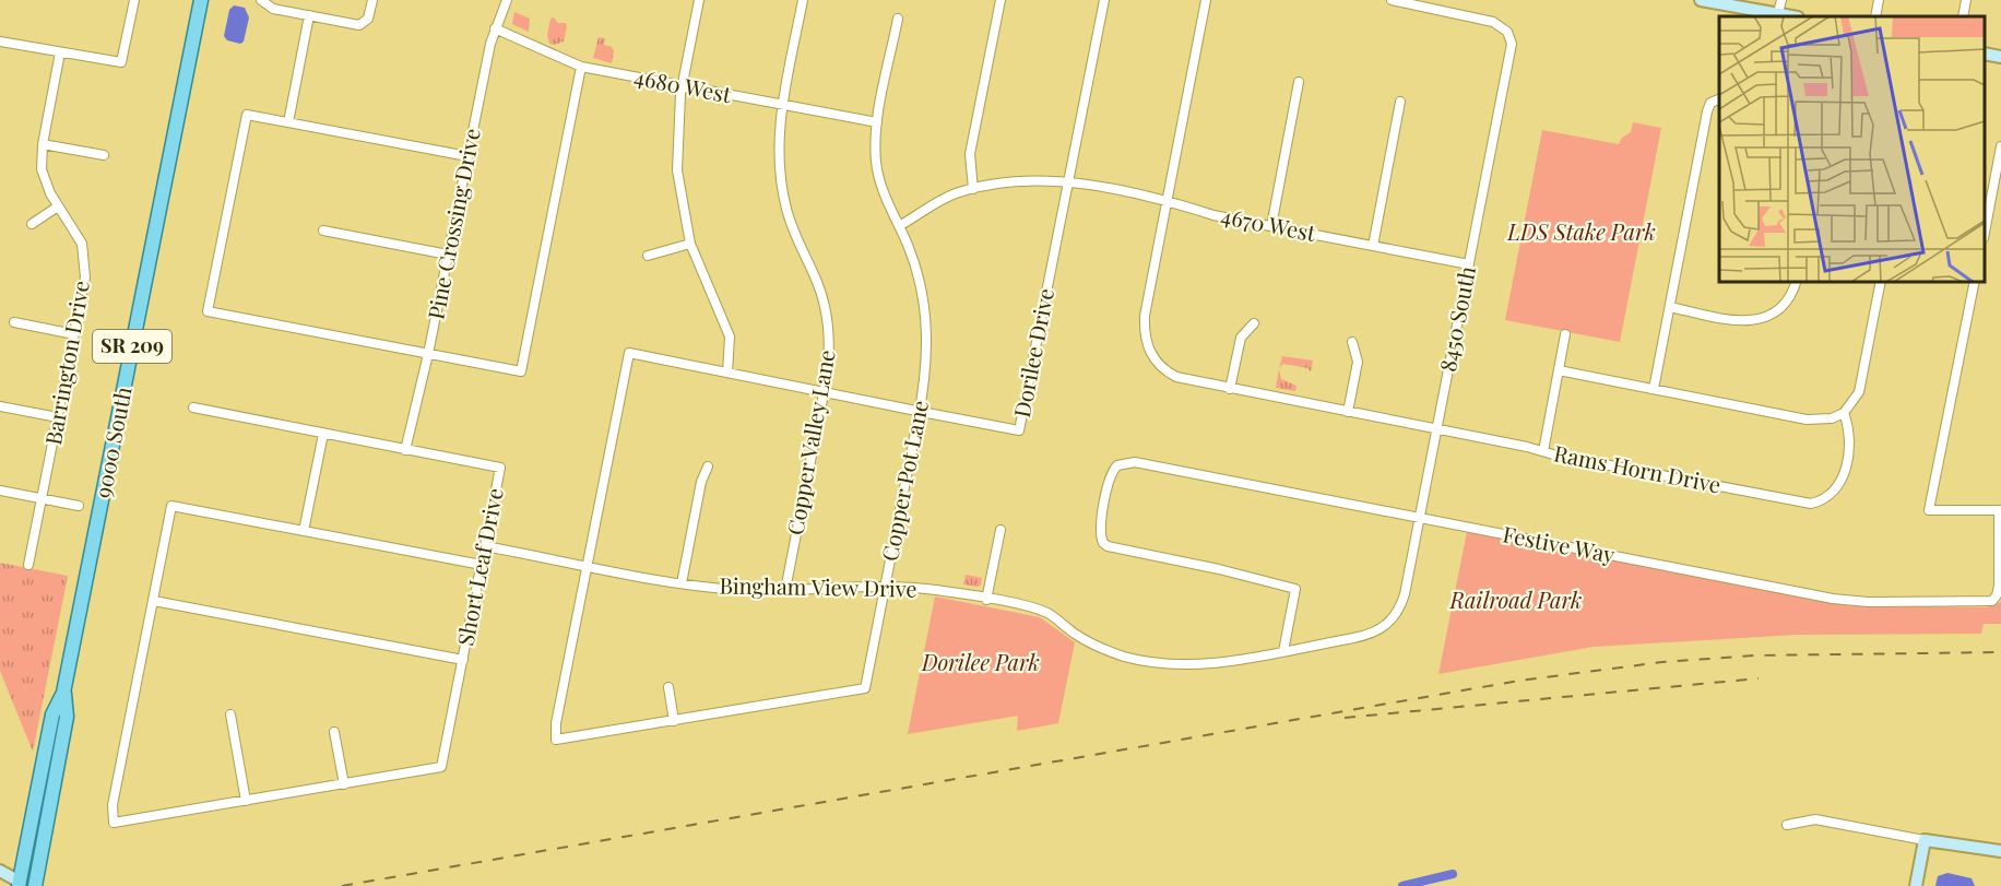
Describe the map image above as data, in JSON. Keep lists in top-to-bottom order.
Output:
{
  "streets": {
    "main road": ["SR 209", "9000 South"],
    "street": [
      "4680 West",
      "Pine Crossing Drive",
      "4670 West",
      "8450 South",
      "Dorilee Drive",
      "Barrington Drive",
      "Copper Valley Lane",
      "Rams Horn Drive",
      "Copper Pot Lane",
      "Festive Way",
      "Short Leaf Drive",
      "Bingham View Drive"
    ]
  },
  "crossings": [
    ["4680 West", "Pine Crossing Drive"],
    ["4680 West", "Copper Valley Lane"],
    ["4680 West", "Copper Pot Lane"],
    ["Pine Crossing Drive", "Short Leaf Drive"],
    ["4670 West", "8450 South"],
    ["4670 West", "Dorilee Drive"],
    ["4670 West", "Rams Horn Drive"],
    ["4670 West", "Copper Pot Lane"],
    ["8450 South", "Rams Horn Drive"],
    ["8450 South", "Festive Way"],
    ["8450 South", "Bingham View Drive"],
    ["Dorilee Drive", "Copper Valley Lane"],
    ["Dorilee Drive", "Copper Pot Lane"],
    ["Dorilee Drive", "Bingham View Drive"],
    ["Copper Valley Lane", "Bingham View Drive"],
    ["Copper Pot Lane", "Bingham View Drive"],
    ["Festive Way", "Bingham View Drive"],
    ["Short Leaf Drive", "Bingham View Drive"]
  ],
  "parks": ["LDS Stake Park", "Railroad Park", "Dorilee Park"]
}
